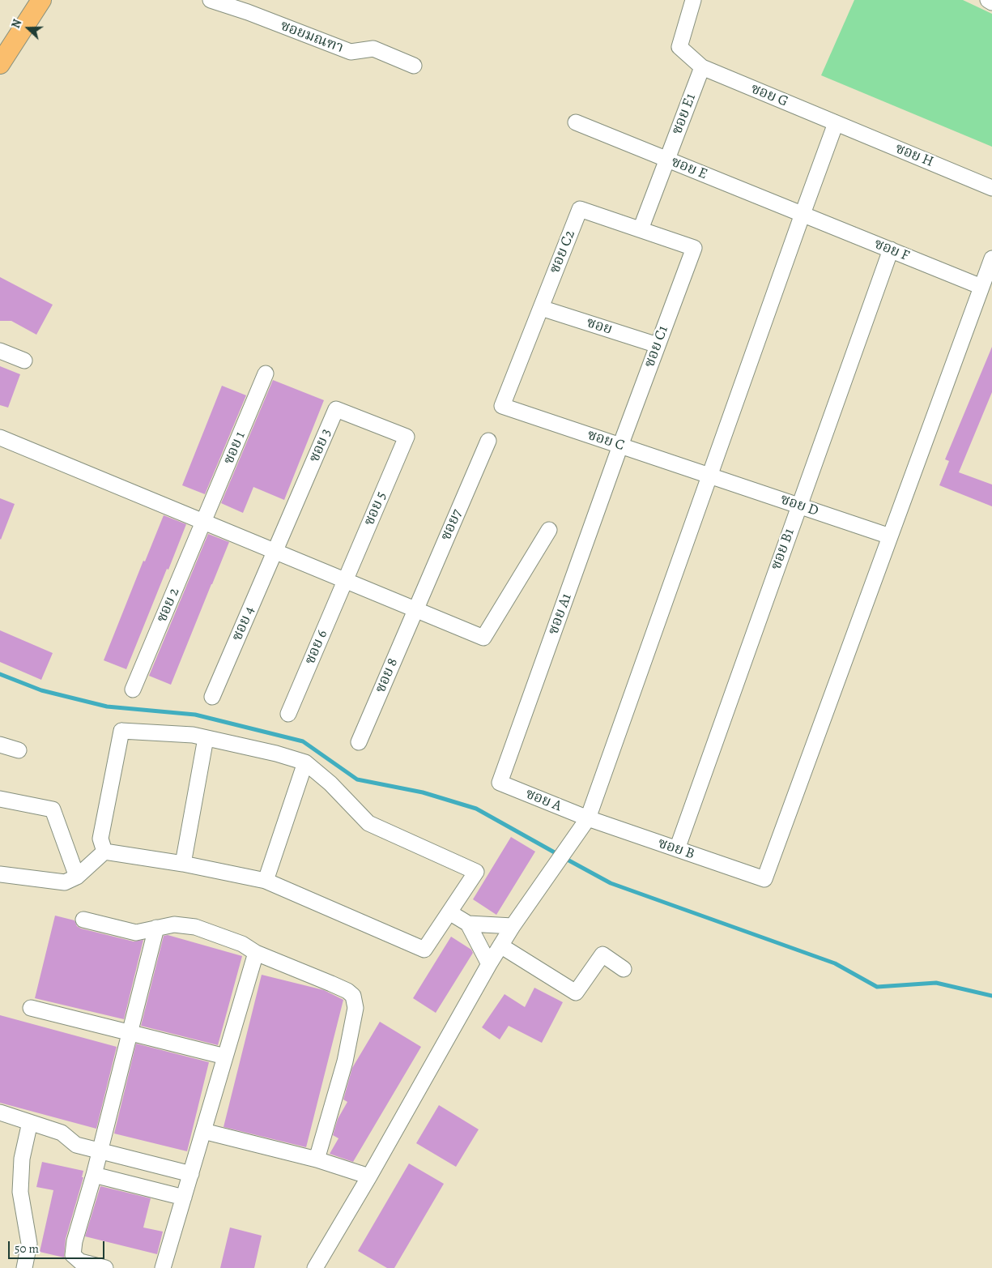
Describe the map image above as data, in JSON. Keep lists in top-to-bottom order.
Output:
{
  "streets": {
    "street": [
      "ซอยมณฑา",
      "ซอย G",
      "ซอย E1",
      "ซอย H",
      "ซอย E",
      "ซอย F",
      "ซอย C2",
      "ซอย",
      "ซอย C1",
      "ซอย C",
      "ซอย 3",
      "ซอย 1",
      "ซอย D",
      "ซอย 5",
      "ซอย7",
      "ซอย B1",
      "ซอย 2",
      "ซอย A1",
      "ซอย 4",
      "ซอย 6",
      "ซอย 8",
      "ซอย A",
      "ซอย B"
    ]
  },
  "crossings": [
    ["ซอย G", "ซอย E1"],
    ["ซอย G", "ซอย H"],
    ["ซอย E1", "ซอย E"],
    ["ซอย E1", "ซอย C2"],
    ["ซอย E", "ซอย F"],
    ["ซอย F", "ซอย B1"],
    ["ซอย C2", "ซอย"],
    ["ซอย C2", "ซอย C1"],
    ["ซอย C2", "ซอย C"],
    ["ซอย", "ซอย C1"],
    ["ซอย C1", "ซอย C"],
    ["ซอย C1", "ซอย A1"],
    ["ซอย C", "ซอย D"],
    ["ซอย C", "ซอย A1"],
    ["ซอย 3", "ซอย 5"],
    ["ซอย 3", "ซอย 4"],
    ["ซอย 1", "ซอย 2"],
    ["ซอย D", "ซอย B1"],
    ["ซอย D", "ซอย B"],
    ["ซอย 5", "ซอย 6"],
    ["ซอย7", "ซอย 8"],
    ["ซอย B1", "ซอย B"],
    ["ซอย A1", "ซอย A"],
    ["ซอย A", "ซอย B"]
  ],
  "scale_bar": "50 m",
  "north": "left"
}
